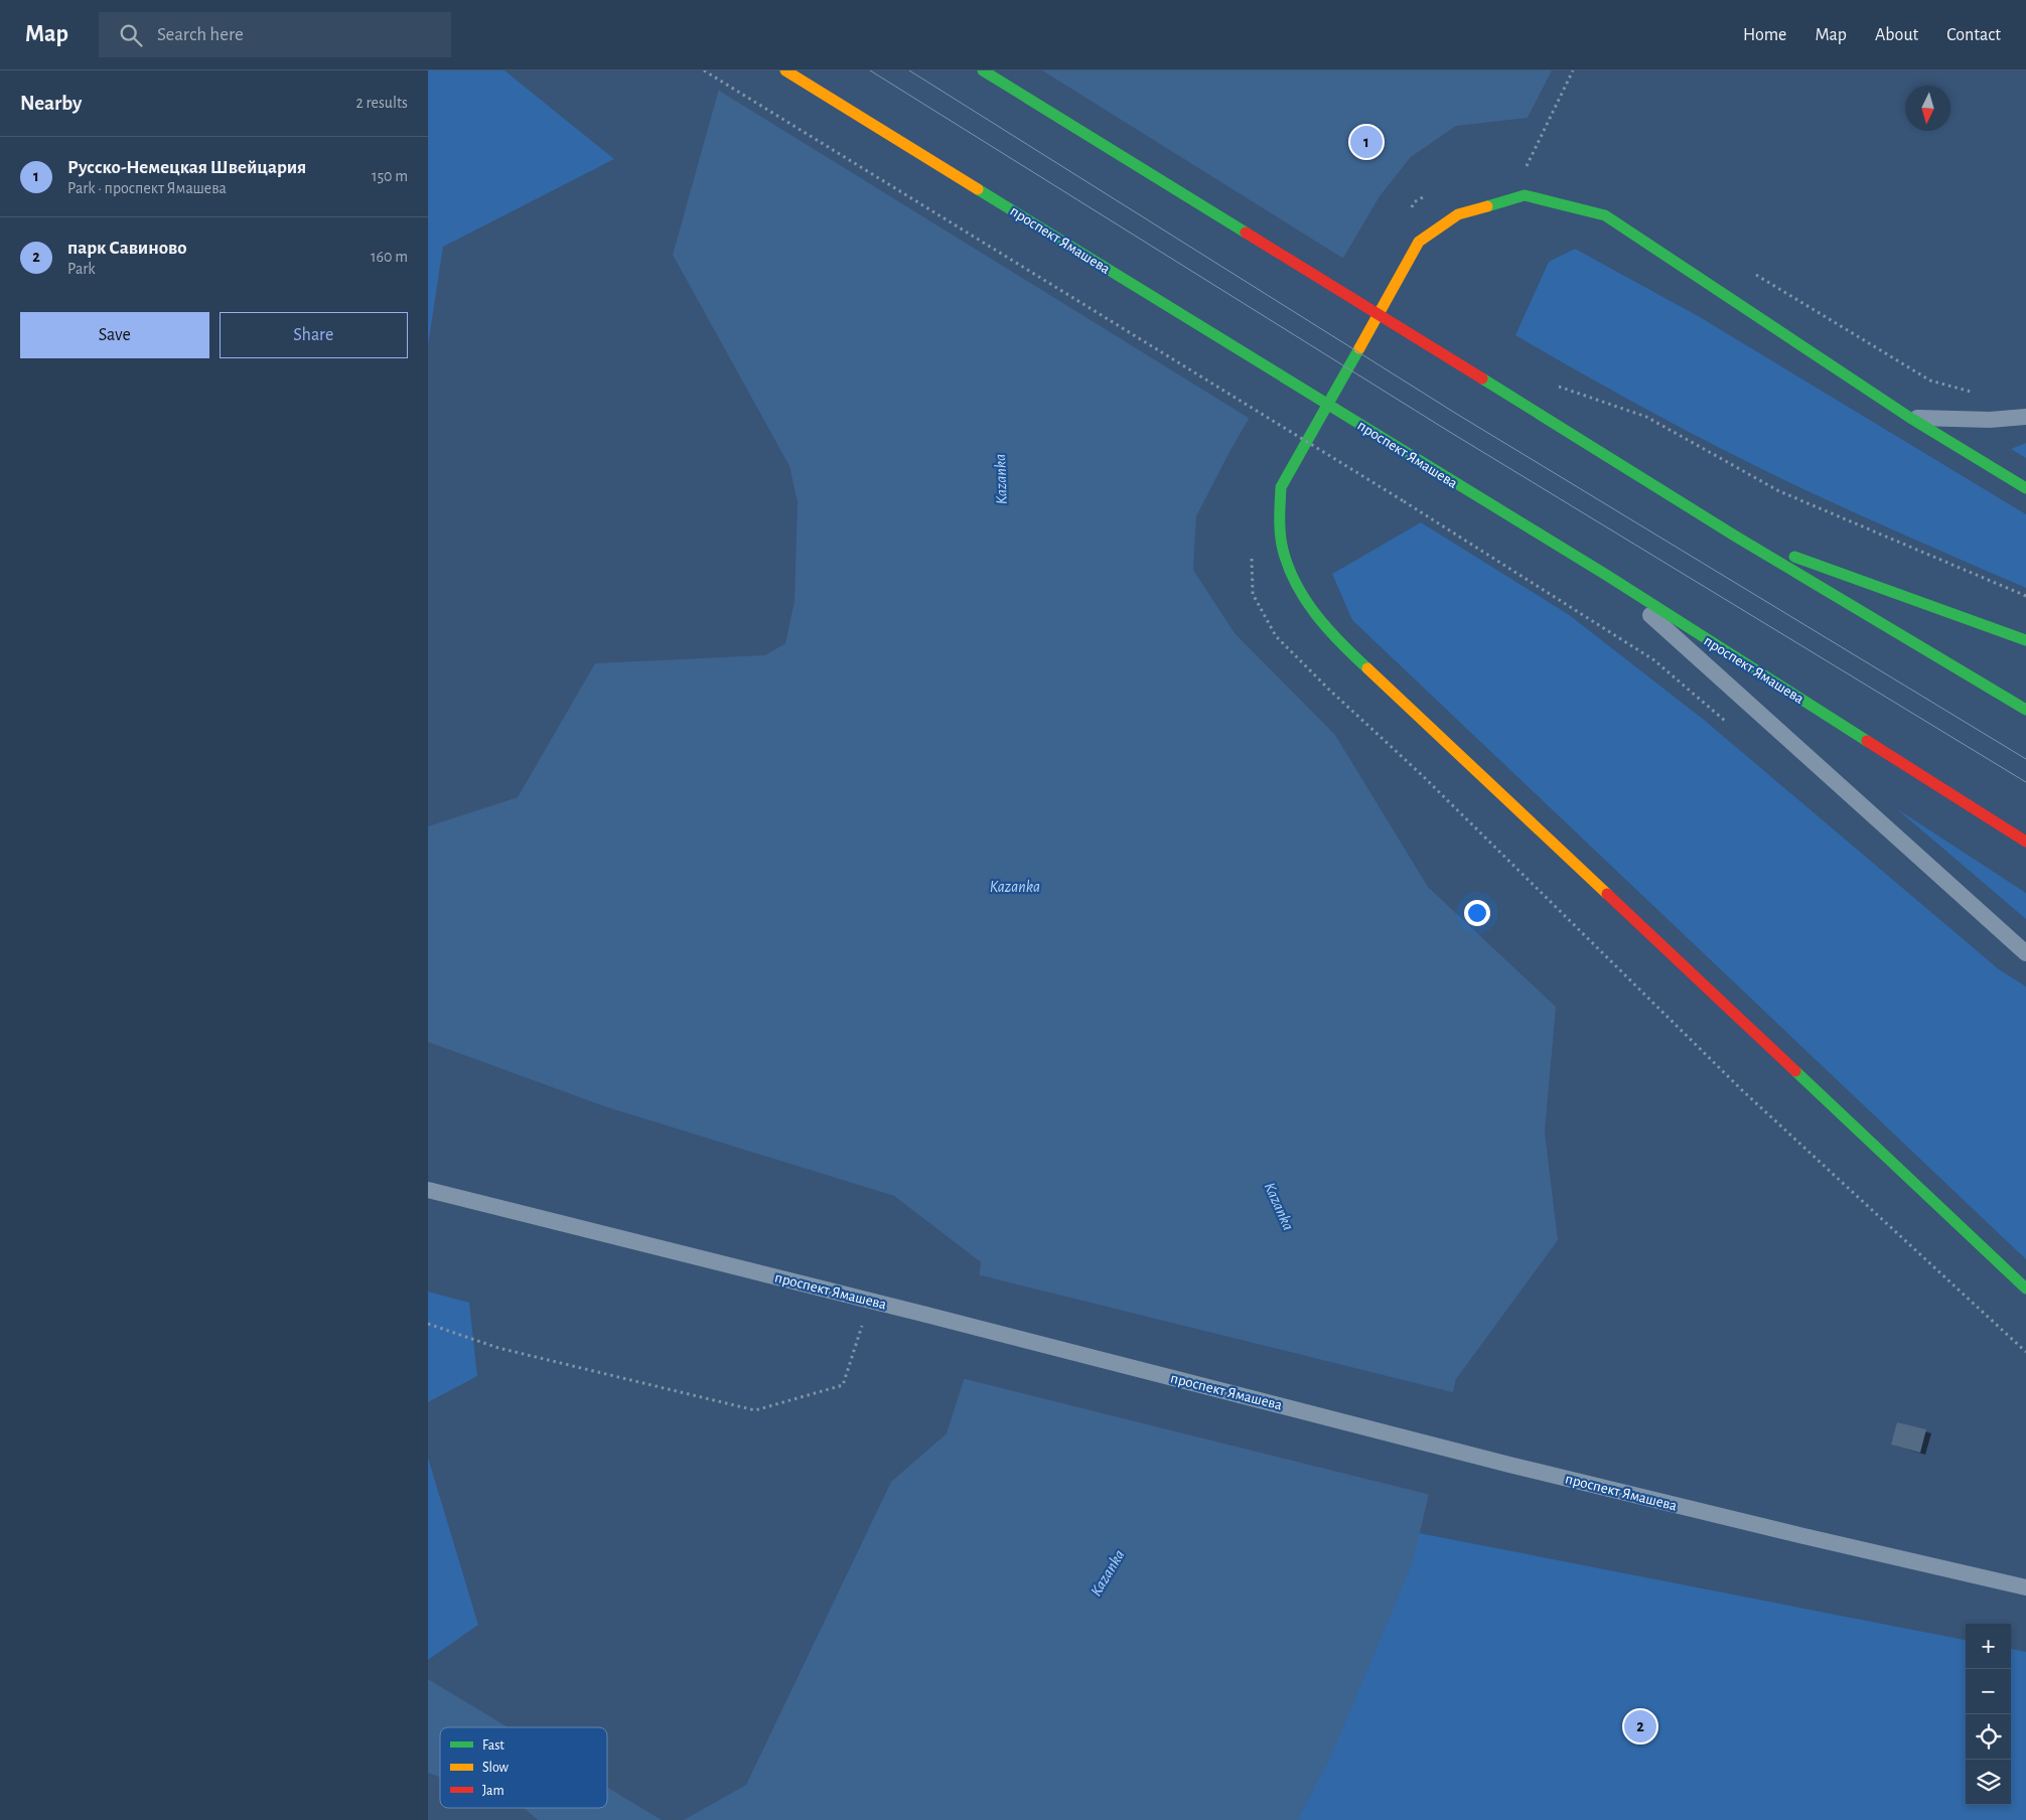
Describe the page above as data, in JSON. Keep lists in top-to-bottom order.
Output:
{
  "streets": {
    "main road": ["проспект Ямашева"]
  },
  "water": ["Kazanka"],
  "legend": ["Fast", "Slow", "Jam"],
  "north": "bottom",
  "page": {
    "header": "Map",
    "search": "Search here",
    "nav": [
      "Home",
      "Map",
      "About",
      "Contact"
    ],
    "heading": ["Nearby", "2 results"],
    "pins": ["1", "2"],
    "list": [
      {
        "mark": "1",
        "name": "Русско-Немецкая Швейцария",
        "note": "Park · проспект Ямашева",
        "value": "150 m"
      },
      {
        "mark": "2",
        "name": "парк Савиново",
        "note": "Park",
        "value": "160 m"
      }
    ],
    "buttons": ["Save", "Share"],
    "map_buttons": ["+", "−"]
  }
}
